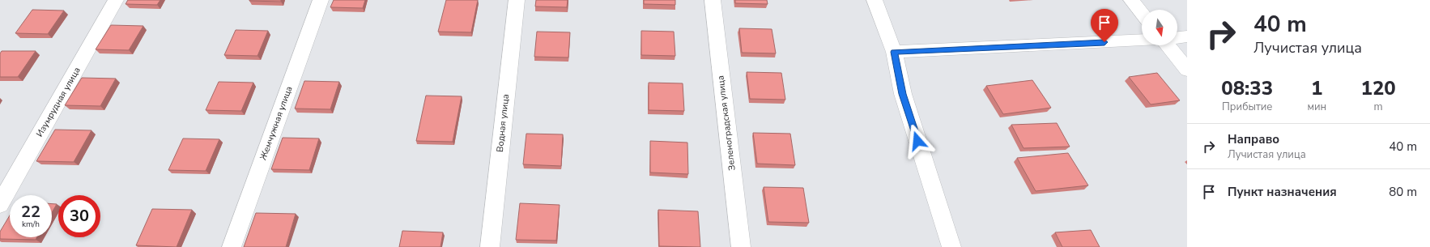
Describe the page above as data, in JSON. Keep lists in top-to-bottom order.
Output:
{
  "streets": {
    "street": [
      "Изумрудная улица",
      "Жемчужная улица",
      "Водная улица",
      "Зеленоградская улица"
    ]
  },
  "north": "bottom",
  "page": {
    "turn": ["40 m", "Лучистая улица"],
    "eta": [
      "08:33",
      "Прибытие",
      "1",
      "мин",
      "120",
      "m"
    ],
    "list": [
      {
        "name": "Направо",
        "note": "Лучистая улица",
        "value": "40 m"
      },
      {
        "name": "Пункт назначения",
        "value": "80 m"
      }
    ],
    "speed": "22 km/h",
    "limit": "30"
  }
}
